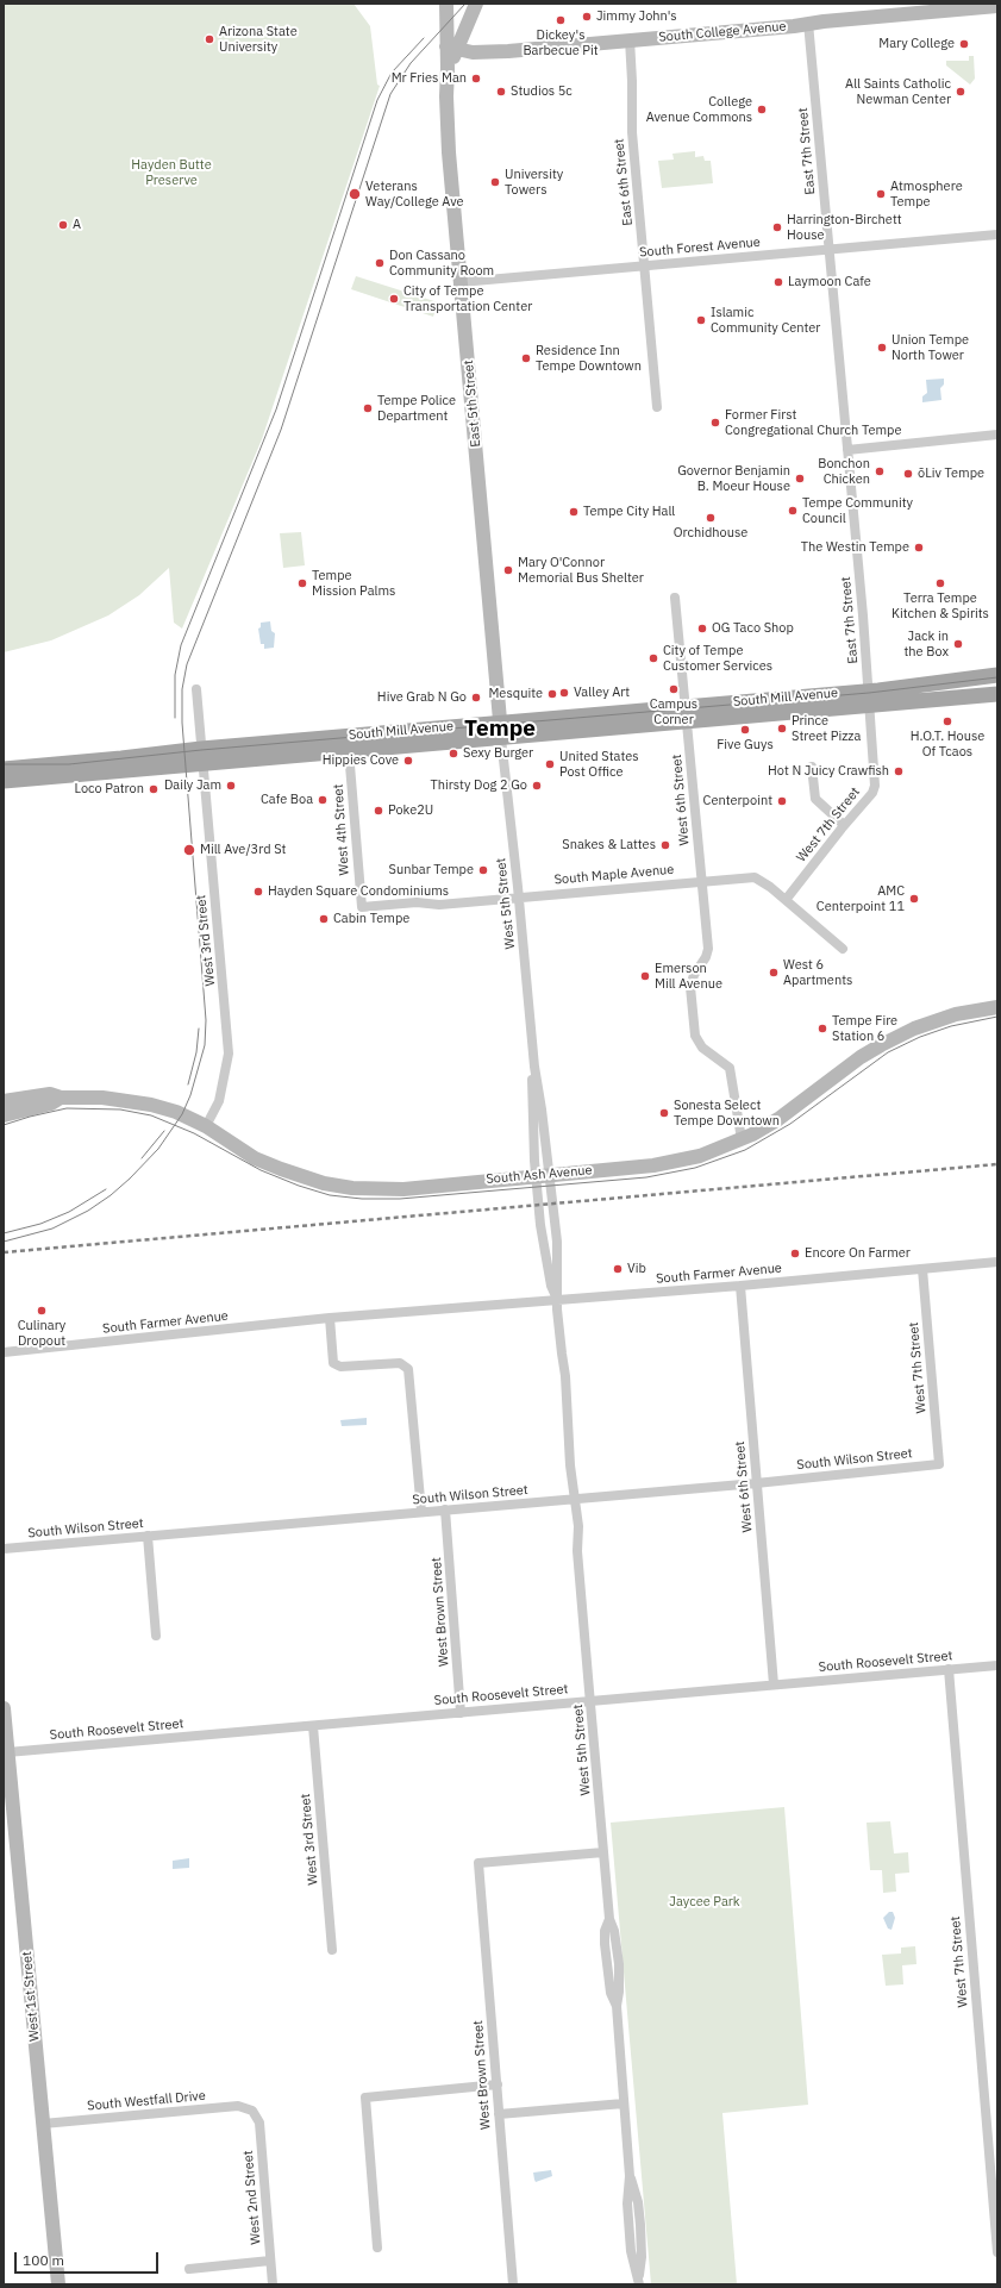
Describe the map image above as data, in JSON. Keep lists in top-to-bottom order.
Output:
{
  "streets": {
    "main road": ["South Mill Avenue"],
    "street": [
      "South College Avenue",
      "East 7th Street",
      "East 6th Street",
      "South Forest Avenue",
      "East 5th Street",
      "West 6th Street",
      "West 7th Street",
      "West 4th Street",
      "South Maple Avenue",
      "West 5th Street",
      "West 3rd Street",
      "South Ash Avenue",
      "South Farmer Avenue",
      "South Wilson Street",
      "West Brown Street",
      "South Roosevelt Street",
      "West 1st Street",
      "South Westfall Drive",
      "West 2nd Street"
    ]
  },
  "crossings": [
    ["South College Avenue", "East 7th Street"],
    ["South College Avenue", "East 6th Street"],
    ["South College Avenue", "East 5th Street"],
    ["East 7th Street", "South Forest Avenue"],
    ["East 7th Street", "South Mill Avenue"],
    ["East 7th Street", "West 7th Street"],
    ["East 6th Street", "South Forest Avenue"],
    ["South Forest Avenue", "East 5th Street"],
    ["East 5th Street", "South Mill Avenue"],
    ["East 5th Street", "West 5th Street"],
    ["South Mill Avenue", "West 6th Street"],
    ["South Mill Avenue", "West 7th Street"],
    ["South Mill Avenue", "West 4th Street"],
    ["South Mill Avenue", "West 5th Street"],
    ["South Mill Avenue", "West 3rd Street"],
    ["West 6th Street", "South Maple Avenue"],
    ["West 6th Street", "South Ash Avenue"],
    ["West 6th Street", "South Farmer Avenue"],
    ["West 6th Street", "South Wilson Street"],
    ["West 6th Street", "South Roosevelt Street"],
    ["West 7th Street", "South Maple Avenue"],
    ["West 7th Street", "South Farmer Avenue"],
    ["West 7th Street", "South Wilson Street"],
    ["West 7th Street", "South Roosevelt Street"],
    ["West 4th Street", "South Maple Avenue"],
    ["South Maple Avenue", "West 5th Street"],
    ["West 5th Street", "South Ash Avenue"],
    ["West 5th Street", "South Farmer Avenue"],
    ["West 5th Street", "South Wilson Street"],
    ["West 5th Street", "West Brown Street"],
    ["West 5th Street", "South Roosevelt Street"],
    ["West 3rd Street", "South Ash Avenue"],
    ["West 3rd Street", "South Roosevelt Street"],
    ["South Wilson Street", "West Brown Street"],
    ["West Brown Street", "South Roosevelt Street"],
    ["South Roosevelt Street", "West 1st Street"],
    ["West 1st Street", "South Westfall Drive"],
    ["South Westfall Drive", "West 2nd Street"]
  ],
  "districts": ["Tempe"],
  "parks": ["Hayden Butte Preserve", "Jaycee Park"],
  "places": [
    "Jimmy John's",
    "Dickey's Barbecue Pit",
    "Arizona State University",
    "Mary College",
    "Mr Fries Man",
    "Studios 5c",
    "All Saints Catholic Newman Center",
    "College Avenue Commons",
    "University Towers",
    "Veterans Way/College Ave",
    "Atmosphere Tempe",
    "A",
    "Harrington-Birchett House",
    "Don Cassano Community Room",
    "Laymoon Cafe",
    "City of Tempe Transportation Center",
    "Islamic Community Center",
    "Union Tempe North Tower",
    "Residence Inn Tempe Downtown",
    "Tempe Police Department",
    "Former First Congregational Church Tempe",
    "Bonchon Chicken",
    "ōLiv Tempe",
    "Governor Benjamin B. Moeur House",
    "Tempe Community Council",
    "Tempe City Hall",
    "Orchidhouse",
    "The Westin Tempe",
    "Mary O'Connor Memorial Bus Shelter",
    "Tempe Mission Palms",
    "Terra Tempe Kitchen & Spirits",
    "OG Taco Shop",
    "Jack in the Box",
    "City of Tempe Customer Services",
    "Campus Corner",
    "Valley Art",
    "Mesquite",
    "Hive Grab N Go",
    "H.O.T. House Of Tcaos",
    "Prince Street Pizza",
    "Five Guys",
    "Sexy Burger",
    "Hippies Cove",
    "United States Post Office",
    "Hot N Juicy Crawfish",
    "Daily Jam",
    "Thirsty Dog 2 Go",
    "Loco Patron",
    "Cafe Boa",
    "Centerpoint",
    "Poke2U",
    "Snakes & Lattes",
    "Mill Ave/3rd St",
    "Sunbar Tempe",
    "Hayden Square Condominiums",
    "AMC Centerpoint 11",
    "Cabin Tempe",
    "West 6 Apartments",
    "Emerson Mill Avenue",
    "Tempe Fire Station 6",
    "Sonesta Select Tempe Downtown",
    "Encore On Farmer",
    "Vib",
    "Culinary Dropout"
  ],
  "scale_bar": "100 m"
}
